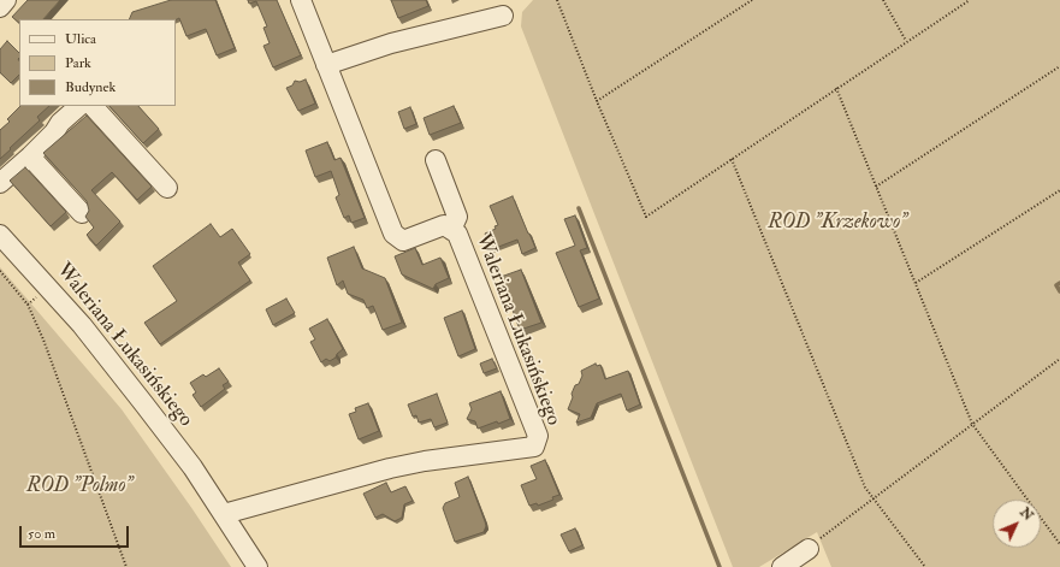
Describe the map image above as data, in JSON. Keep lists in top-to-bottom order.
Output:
{
  "streets": {
    "street": ["Waleriana Łukasińskiego"]
  },
  "parks": ["ROD \"Krzekowo\"", "ROD \"Polmo\""],
  "legend": ["Ulica", "Park", "Budynek"],
  "scale_bar": "50 m",
  "north": "top right"
}
